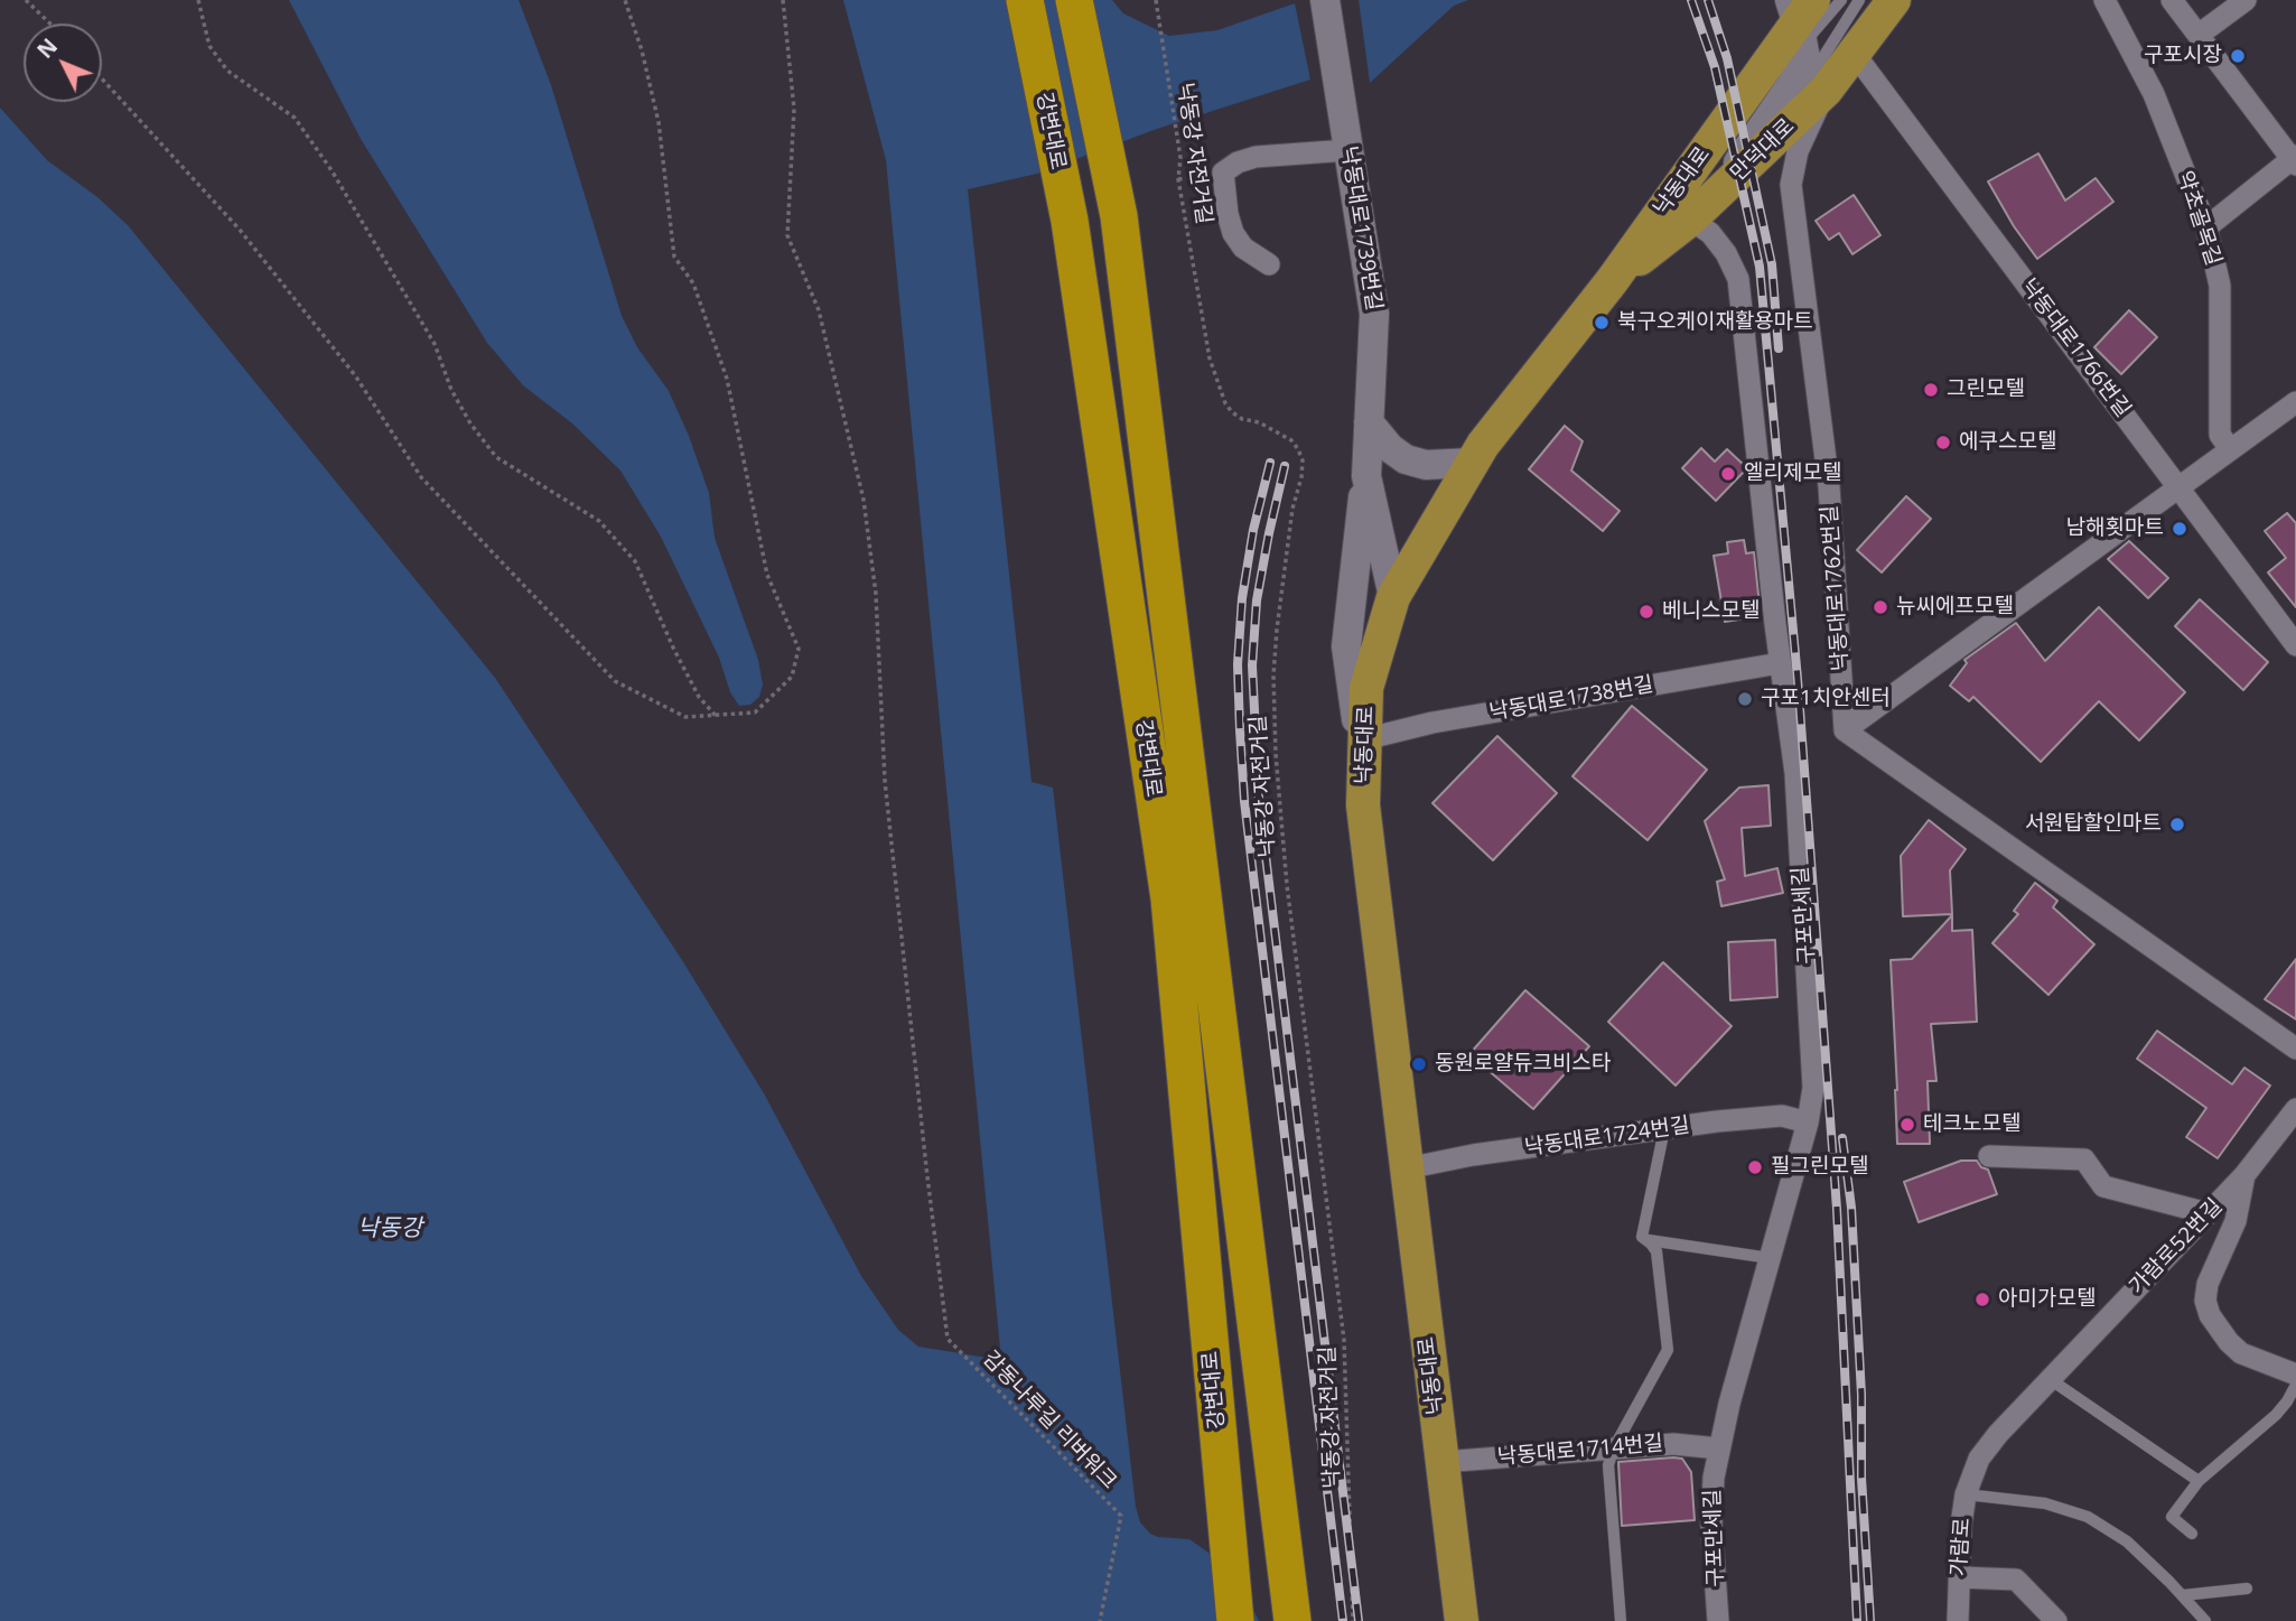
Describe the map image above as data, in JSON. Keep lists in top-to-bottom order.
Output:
{
  "streets": {
    "highway": ["강변대로"],
    "main road": ["만덕대로", "낙동대로"],
    "street": [
      "약초골목길",
      "낙동대로1739번길",
      "낙동대로1766번길",
      "낙동대로1762번길",
      "낙동대로1738번길",
      "구포만세길",
      "낙동대로1724번길",
      "가람로52번길",
      "낙동대로1714번길",
      "가람로"
    ],
    "path": ["낙동강 자전거길", "감동나루길 리버워크"]
  },
  "crossings": [
    ["만덕대로", "낙동대로"],
    ["만덕대로", "낙동대로1766번길"],
    ["만덕대로", "낙동대로1762번길"],
    ["만덕대로", "구포만세길"],
    ["낙동대로", "낙동대로1739번길"],
    ["낙동대로", "낙동대로1738번길"],
    ["낙동대로", "낙동대로1724번길"],
    ["낙동대로", "낙동대로1714번길"],
    ["낙동대로1738번길", "구포만세길"],
    ["구포만세길", "낙동대로1724번길"],
    ["구포만세길", "낙동대로1714번길"],
    ["가람로52번길", "가람로"]
  ],
  "water": ["낙동강"],
  "places": [
    "구포시장",
    "북구오케이재활용마트",
    "그린모텔",
    "에쿠스모텔",
    "엘리제모텔",
    "남해횟마트",
    "뉴씨에프모텔",
    "베니스모텔",
    "구포1치안센터",
    "서원탑할인마트",
    "동원로얄듀크비스타",
    "테크노모텔",
    "필그린모텔",
    "아미가모텔"
  ],
  "north": "top left"
}
